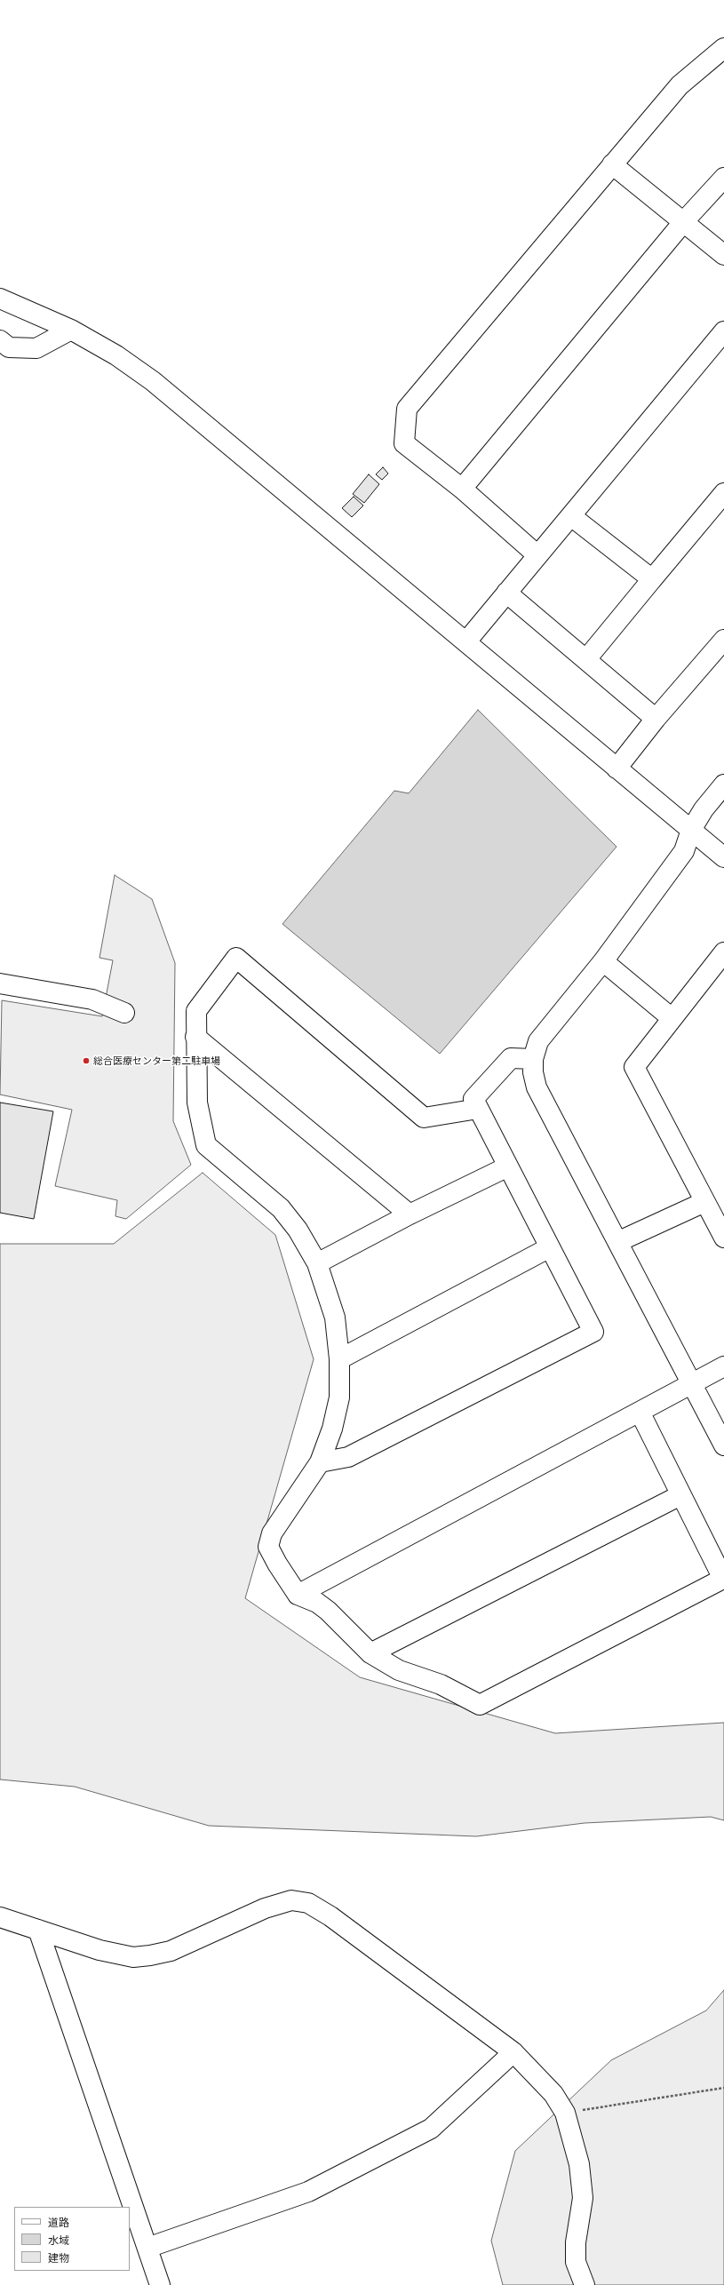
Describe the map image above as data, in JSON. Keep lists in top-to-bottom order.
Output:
{
  "places": ["総合医療センター第二駐車場"],
  "legend": ["道路", "水域", "建物"]
}
